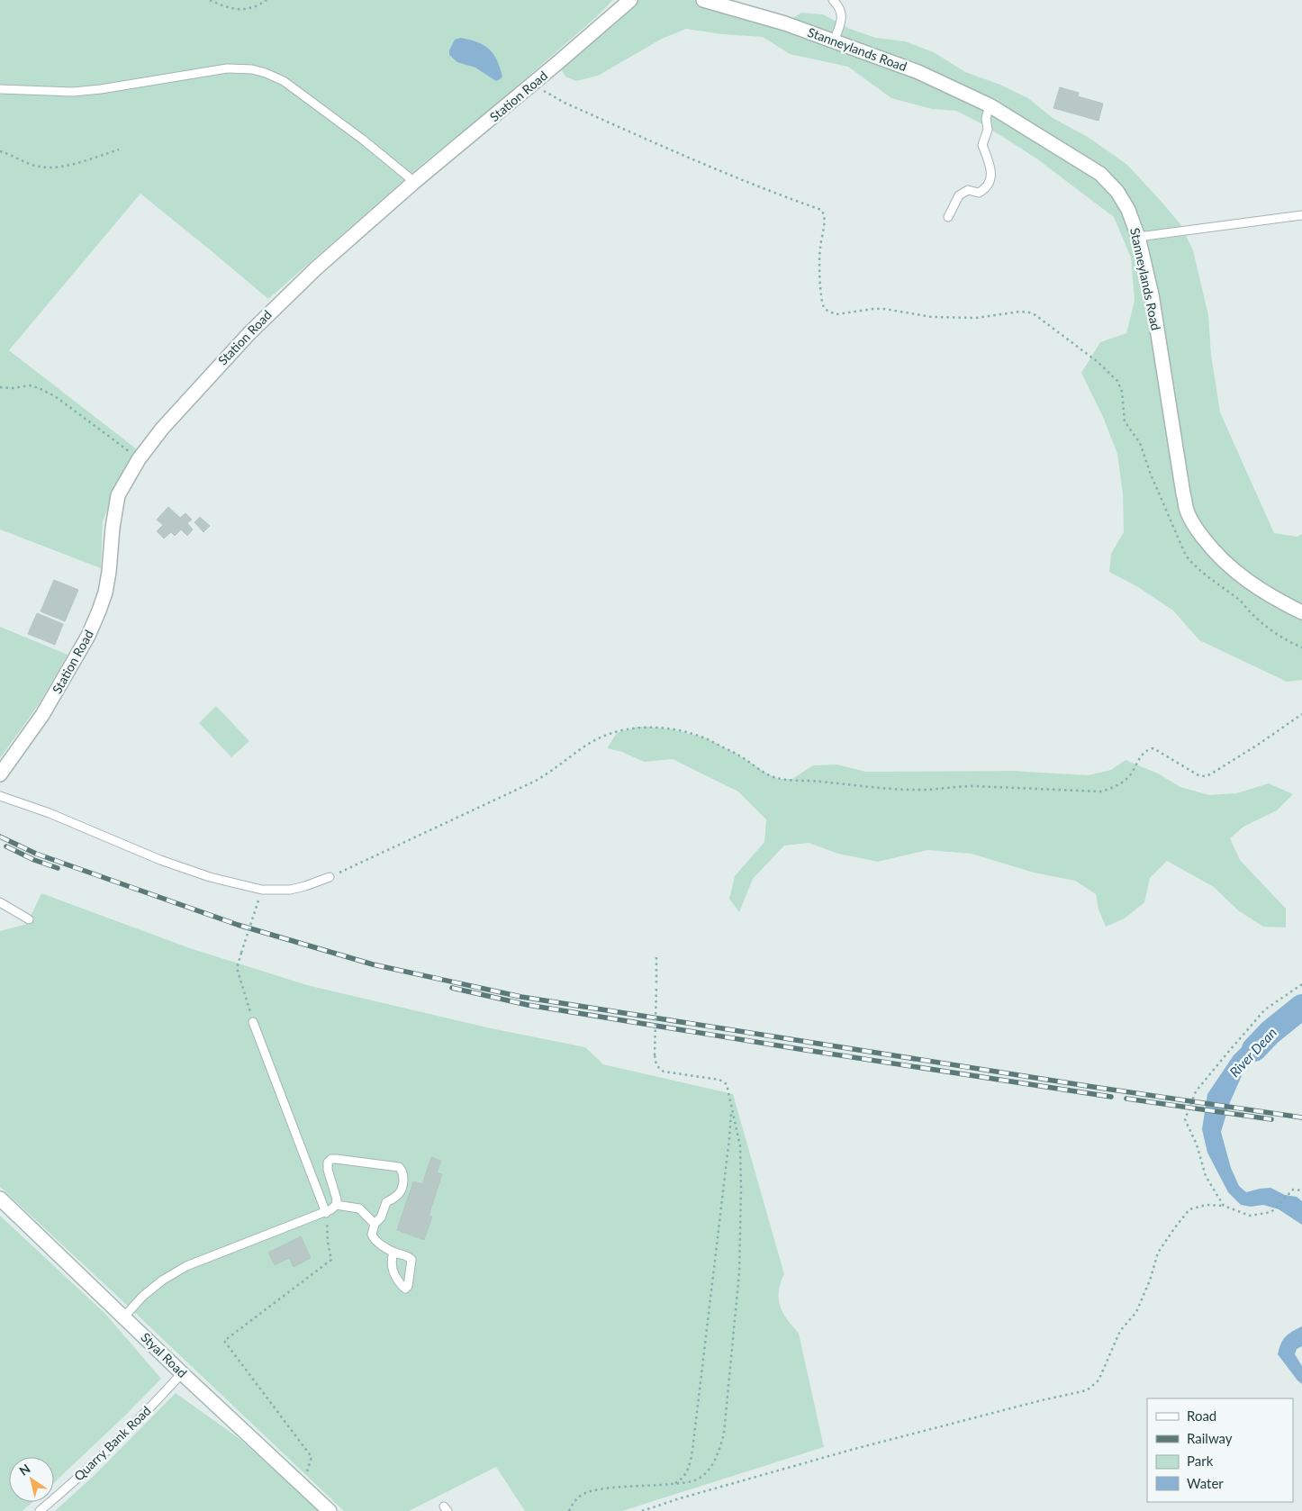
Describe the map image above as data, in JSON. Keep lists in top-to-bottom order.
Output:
{
  "streets": {
    "street": ["Stanneylands Road", "Station Road", "Styal Road"],
    "lane": ["Quarry Bank Road"]
  },
  "crossings": [
    ["Styal Road", "Quarry Bank Road"]
  ],
  "water": ["River Dean"],
  "legend": [
    "Road",
    "Railway",
    "Park",
    "Water"
  ],
  "north": "top left"
}
